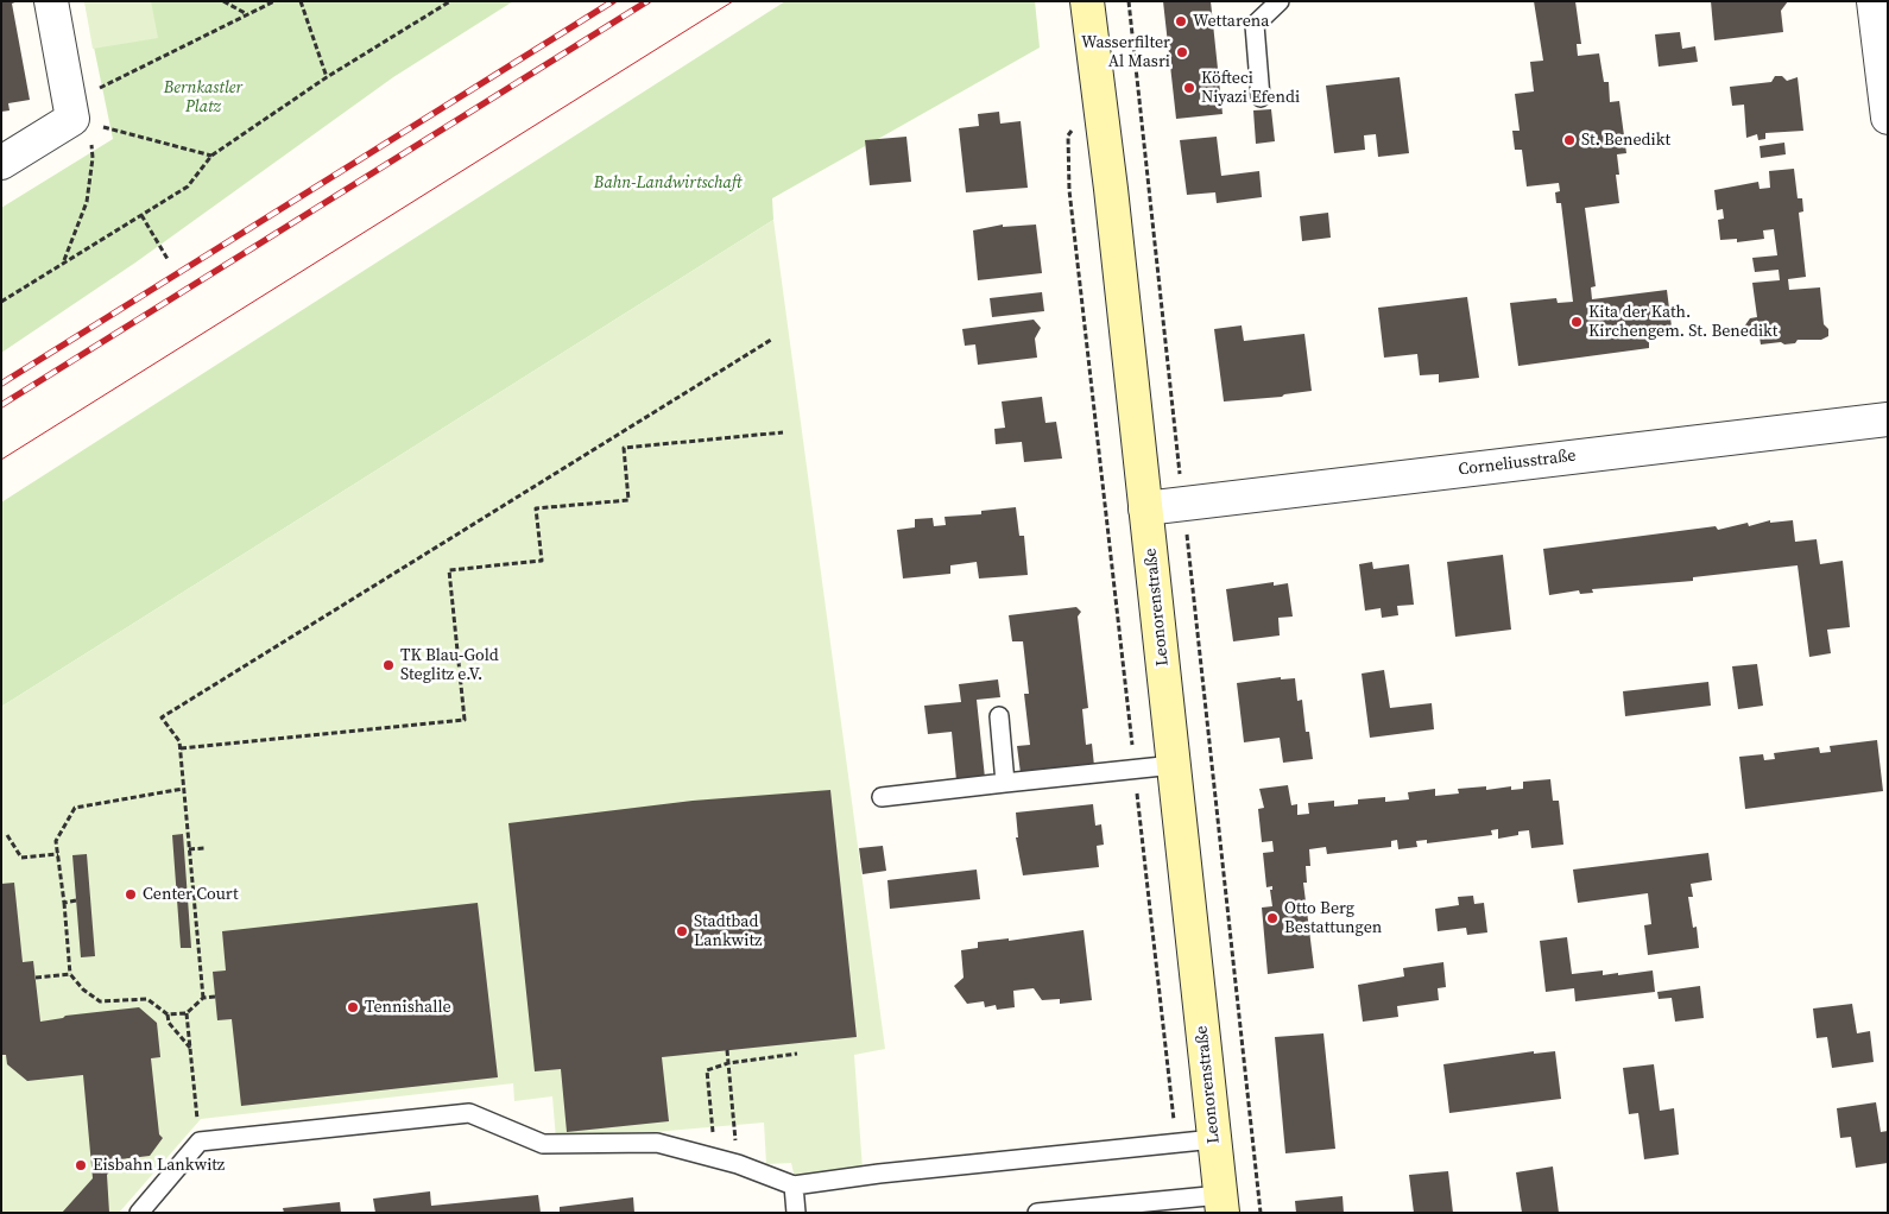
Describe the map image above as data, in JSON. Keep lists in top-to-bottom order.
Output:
{
  "streets": {
    "main road": ["Leonorenstraße"],
    "street": ["Corneliusstraße"]
  },
  "crossings": [
    ["Corneliusstraße", "Leonorenstraße"]
  ],
  "parks": ["Bernkastler Platz", "Bahn-Landwirtschaft"],
  "places": [
    "Wettarena",
    "Wasserfilter Al Masri",
    "Köfteci Niyazi Efendi",
    "St. Benedikt",
    "Kita der Kath. Kirchengem. St. Benedikt",
    "TK Blau-Gold Steglitz e.V.",
    "Center Court",
    "Otto Berg Bestattungen",
    "Stadtbad Lankwitz",
    "Tennishalle",
    "Eisbahn Lankwitz"
  ]
}
